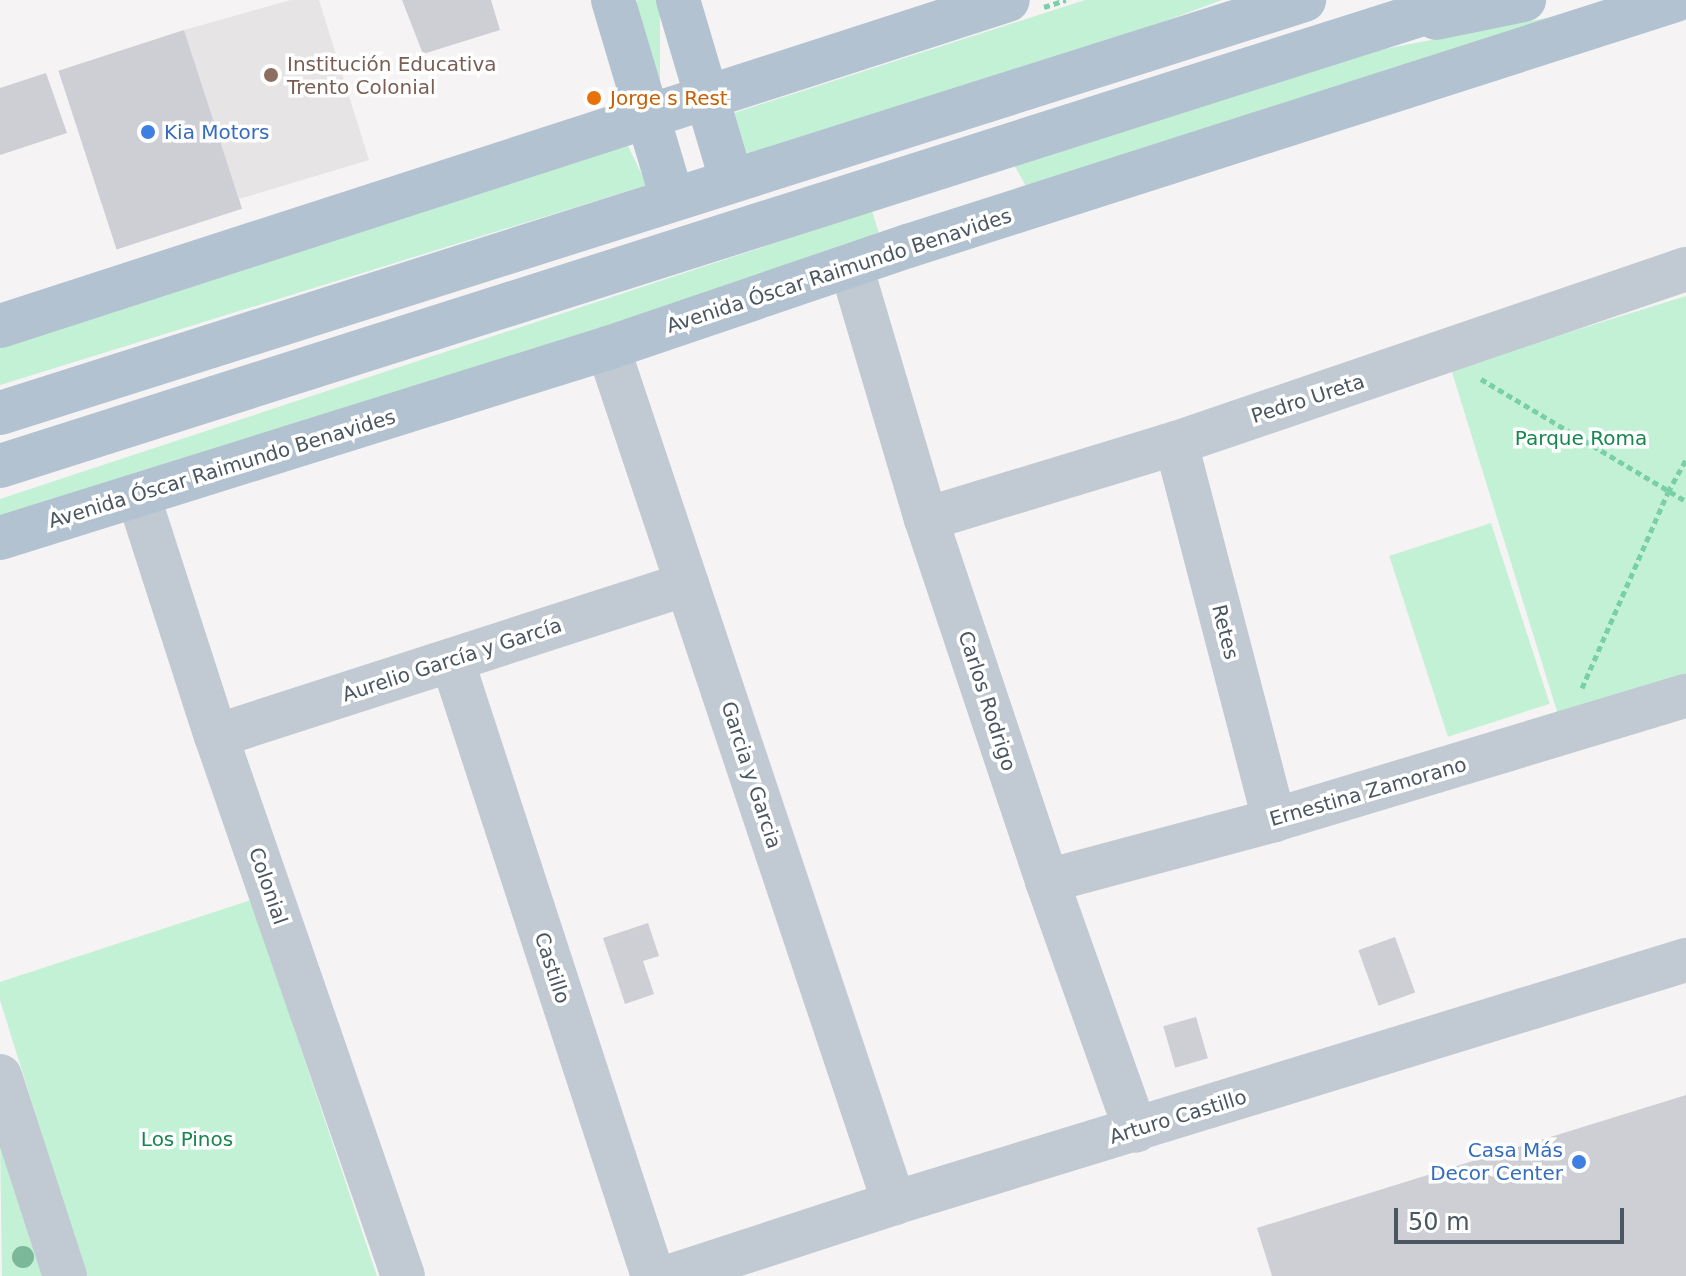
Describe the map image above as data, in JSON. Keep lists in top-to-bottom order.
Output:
{
  "streets": {
    "main road": ["Avenida Óscar Raimundo Benavides"],
    "street": [
      "Pedro Ureta",
      "Retes",
      "Aurelio García y García",
      "Carlos Rodrigo",
      "Garcia y Garcia",
      "Ernestina Zamorano",
      "Colonial",
      "Castillo",
      "Arturo Castillo"
    ]
  },
  "crossings": [
    ["Avenida Óscar Raimundo Benavides", "Carlos Rodrigo"],
    ["Avenida Óscar Raimundo Benavides", "Garcia y Garcia"],
    ["Avenida Óscar Raimundo Benavides", "Colonial"],
    ["Pedro Ureta", "Retes"],
    ["Pedro Ureta", "Carlos Rodrigo"],
    ["Retes", "Ernestina Zamorano"],
    ["Aurelio García y García", "Garcia y Garcia"],
    ["Aurelio García y García", "Colonial"],
    ["Aurelio García y García", "Castillo"],
    ["Carlos Rodrigo", "Ernestina Zamorano"],
    ["Carlos Rodrigo", "Arturo Castillo"],
    ["Garcia y Garcia", "Arturo Castillo"]
  ],
  "parks": ["Parque Roma", "Los Pinos"],
  "places": [
    "Institución Educativa Trento Colonial",
    "Jorge s Rest",
    "Kia Motors",
    "Casa Más Decor Center"
  ],
  "scale_bar": "50 m"
}
